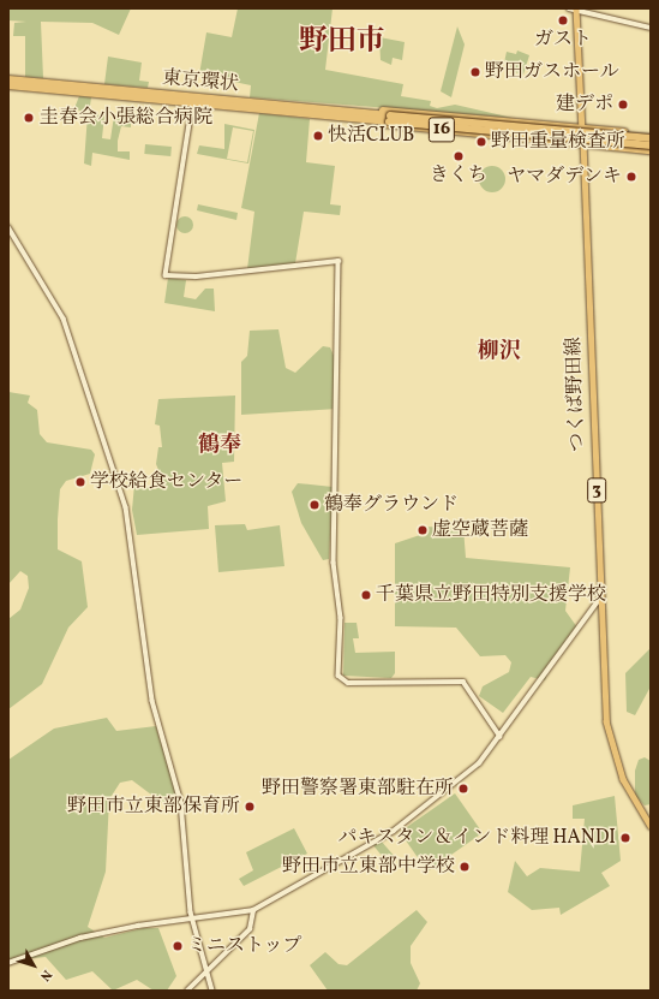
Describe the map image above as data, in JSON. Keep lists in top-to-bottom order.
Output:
{
  "streets": {
    "highway": ["東京環状", "16"],
    "main road": ["つくば野田線", "3"]
  },
  "crossings": [
    ["東京環状", "16"],
    ["16", "つくば野田線"]
  ],
  "districts": ["野田市", "柳沢", "鶴奉"],
  "places": [
    "ガスト",
    "野田ガスホール",
    "建デポ",
    "圭春会小張総合病院",
    "快活CLUB",
    "野田重量検査所",
    "きくち",
    "ヤマダデンキ",
    "学校給食センター",
    "鶴奉グラウンド",
    "虚空蔵菩薩",
    "千葉県立野田特別支援学校",
    "野田警察署東部駐在所",
    "野田市立東部保育所",
    "パキスタン＆インド料理 HANDI",
    "野田市立東部中学校",
    "ミニストップ"
  ],
  "north": "bottom right"
}
